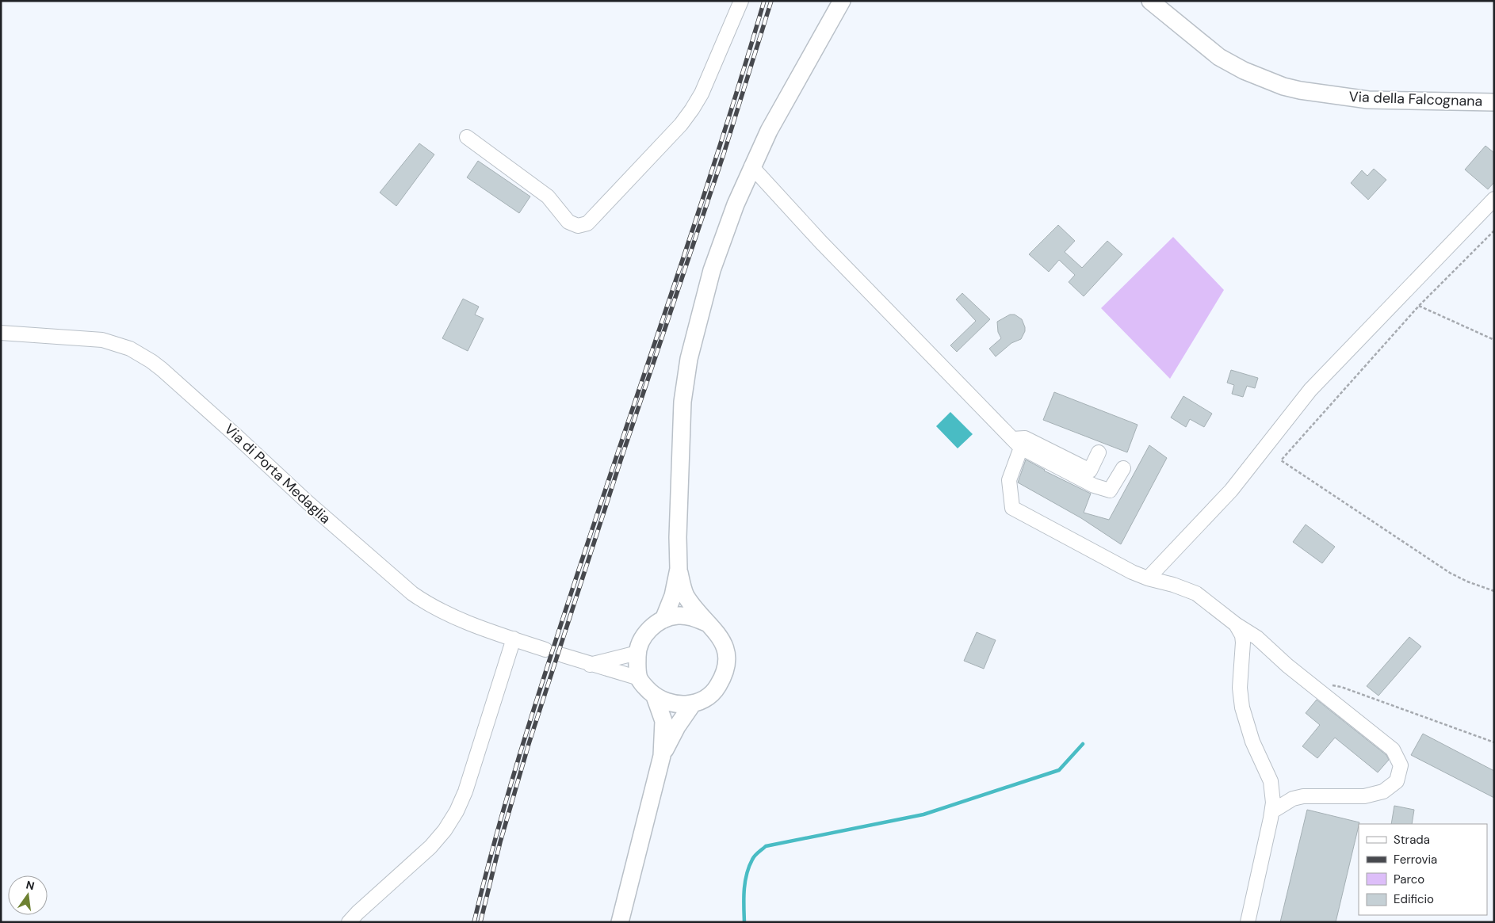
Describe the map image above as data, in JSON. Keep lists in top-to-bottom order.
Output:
{
  "streets": {
    "main road": ["Via della Falcognana"],
    "street": ["Via di Porta Medaglia"]
  },
  "legend": [
    "Strada",
    "Ferrovia",
    "Parco",
    "Edificio"
  ],
  "north": "top"
}
